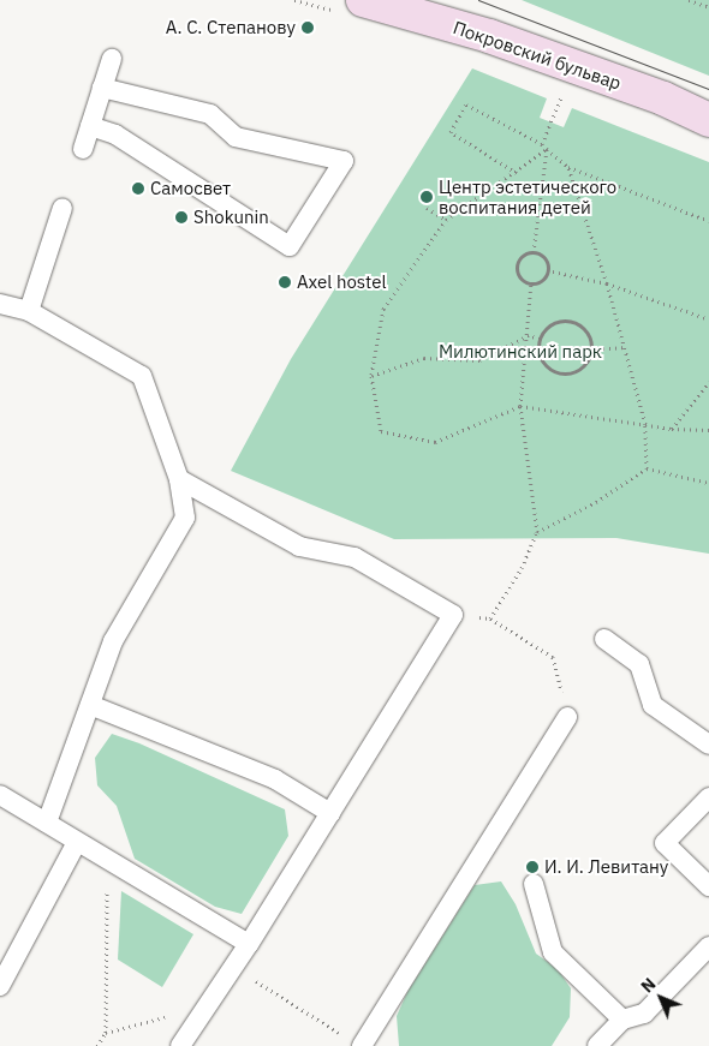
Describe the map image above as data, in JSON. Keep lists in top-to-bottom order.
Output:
{
  "streets": {
    "main road": ["Покровский бульвар"]
  },
  "parks": ["Милютинский парк"],
  "places": [
    "А. С. Степанову",
    "Самосвет",
    "Центр эстетического воспитания детей",
    "Shokunin",
    "Axel hostel",
    "И. И. Левитану"
  ],
  "north": "top left"
}
